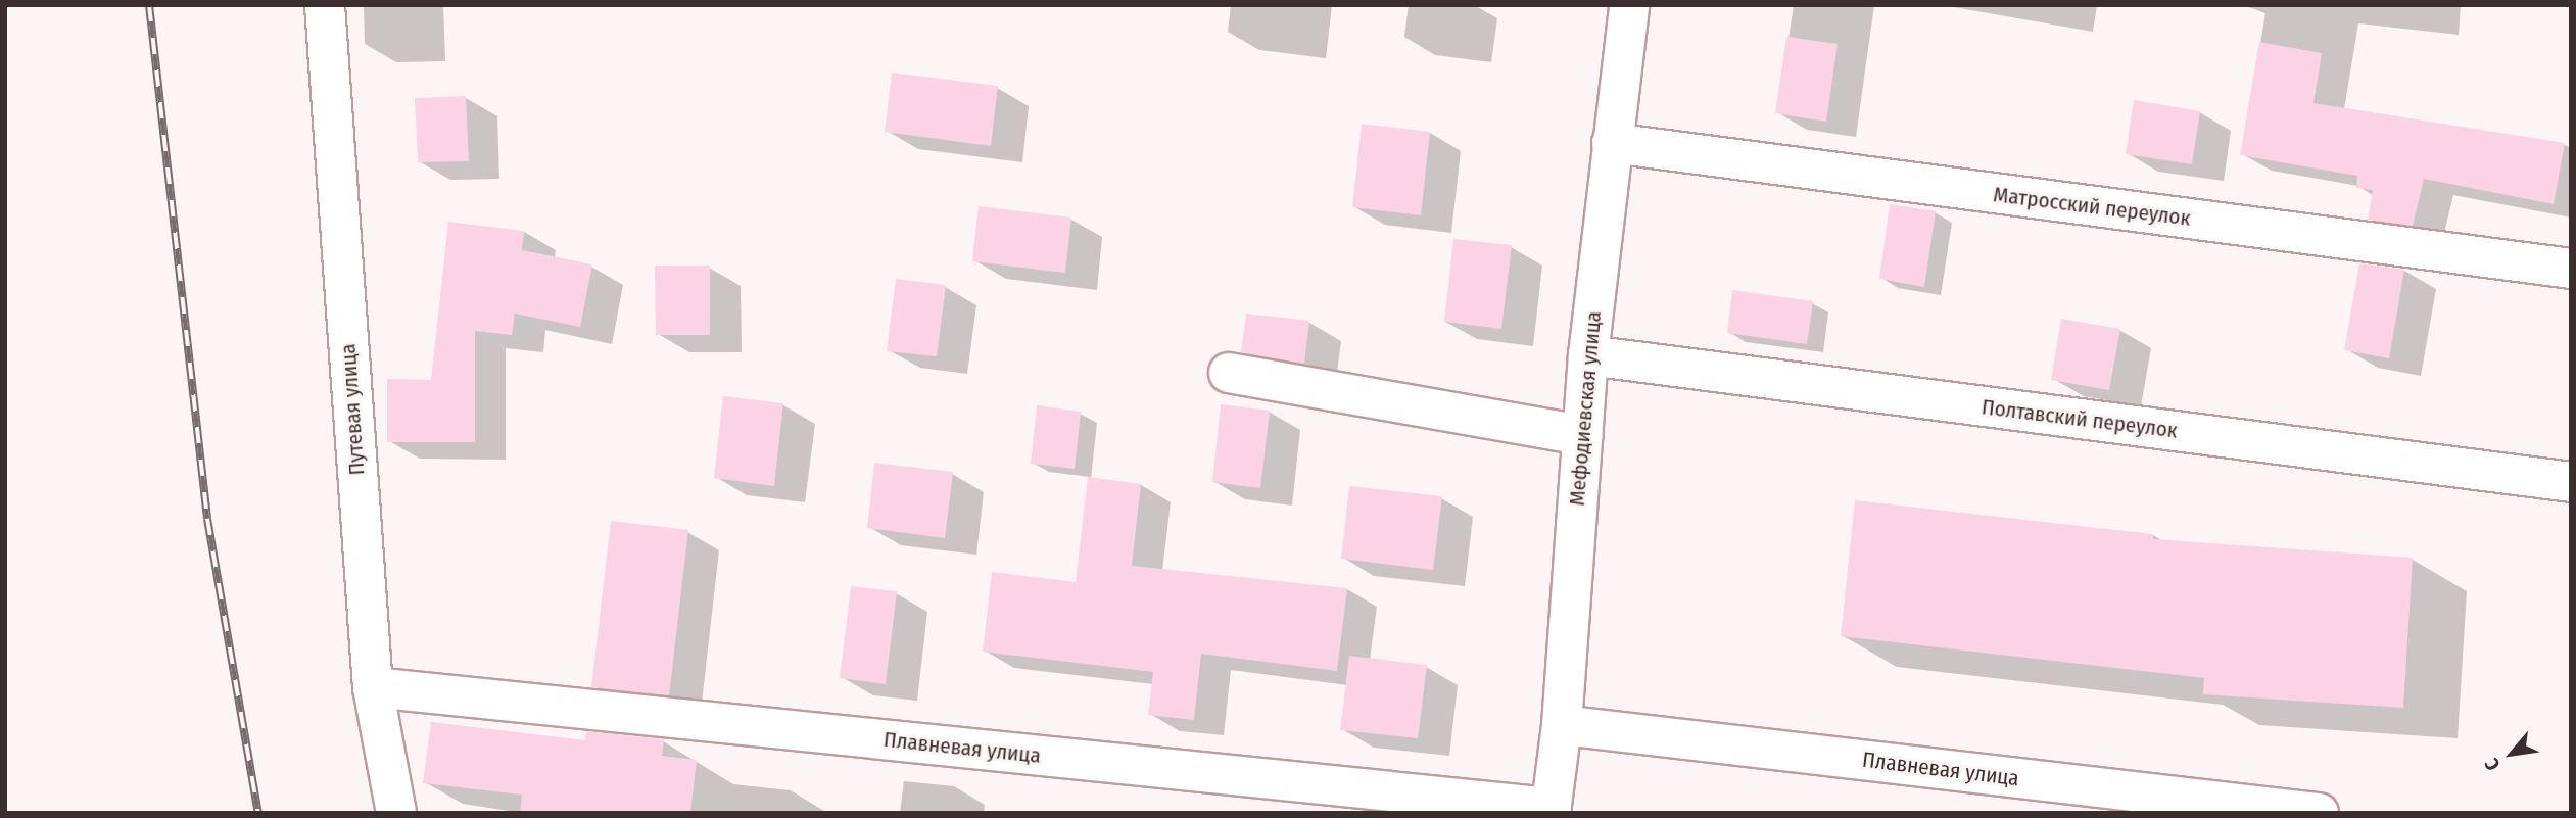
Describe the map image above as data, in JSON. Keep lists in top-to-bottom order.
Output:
{
  "streets": {
    "street": [
      "Матросский переулок",
      "Мефодиевская улица",
      "Путевая улица",
      "Полтавский переулок",
      "Плавневая улица"
    ]
  },
  "crossings": [
    ["Матросский переулок", "Мефодиевская улица"],
    ["Мефодиевская улица", "Полтавский переулок"],
    ["Мефодиевская улица", "Плавневая улица"],
    ["Путевая улица", "Плавневая улица"]
  ],
  "north": "bottom left"
}
